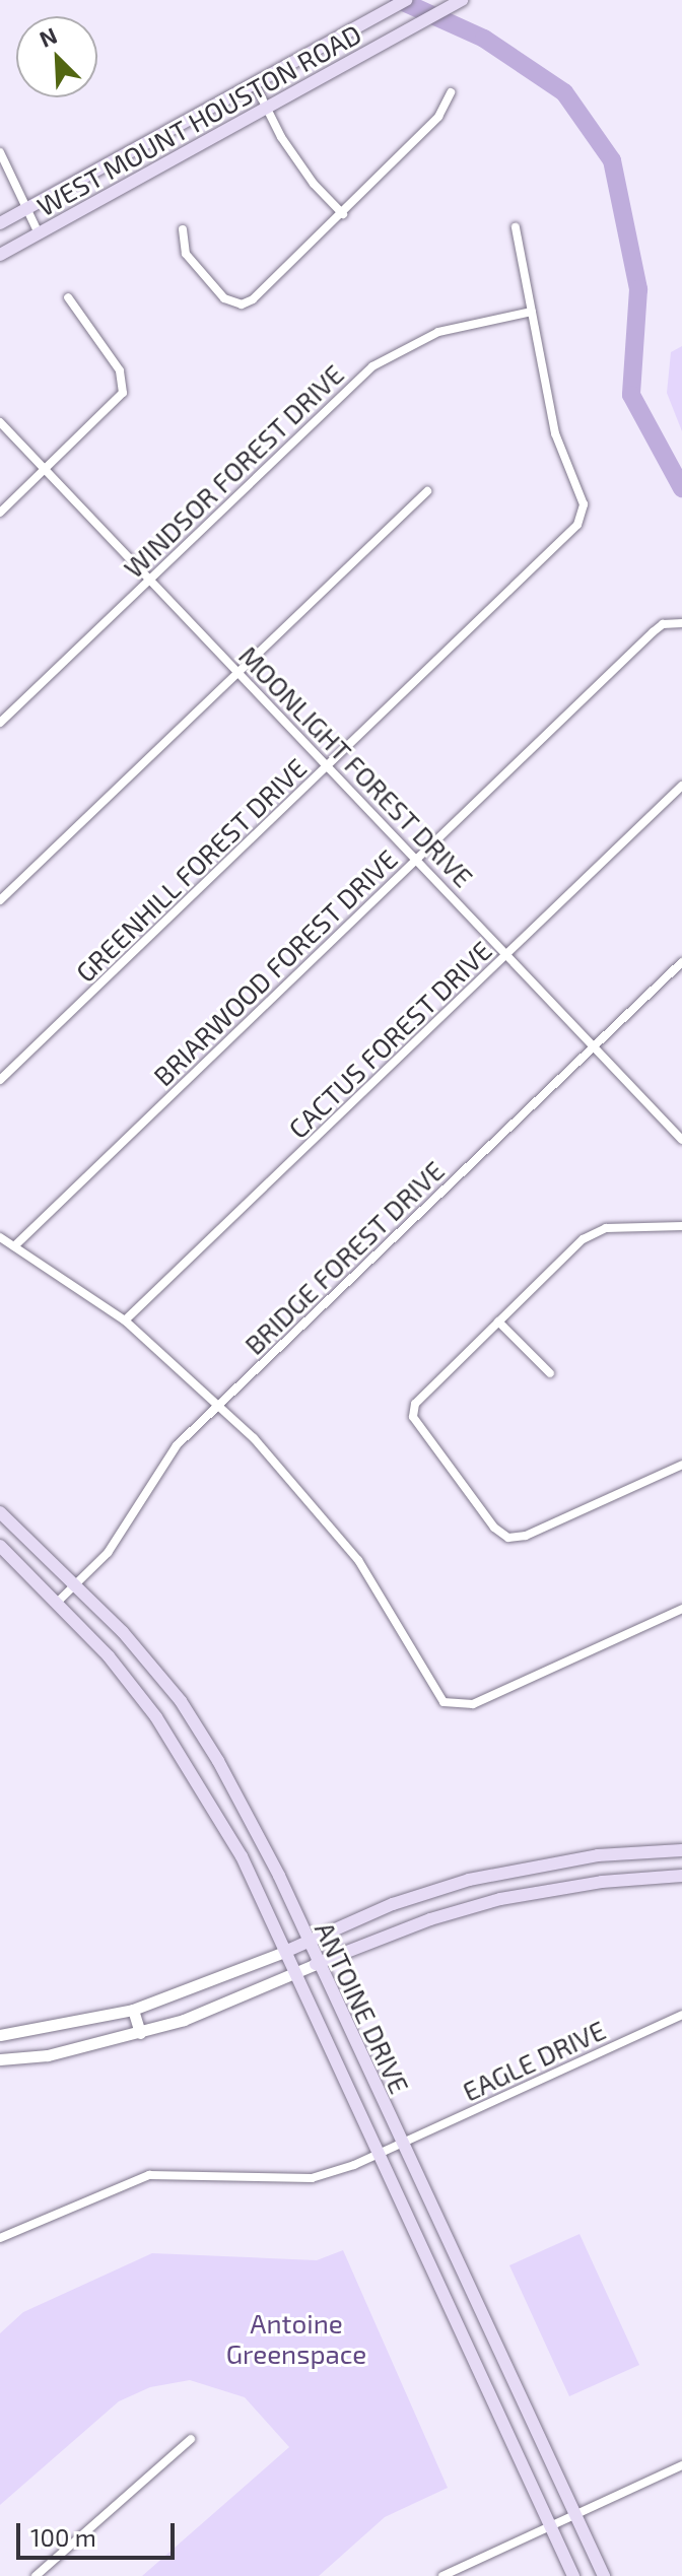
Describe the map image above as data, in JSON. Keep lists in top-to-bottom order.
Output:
{
  "streets": {
    "main road": ["WEST MOUNT HOUSTON ROAD", "ANTOINE DRIVE"],
    "street": [
      "WINDSOR FOREST DRIVE",
      "MOONLIGHT FOREST DRIVE",
      "GREENHILL FOREST DRIVE",
      "BRIARWOOD FOREST DRIVE",
      "CACTUS FOREST DRIVE",
      "BRIDGE FOREST DRIVE",
      "EAGLE DRIVE"
    ]
  },
  "crossings": [
    ["WINDSOR FOREST DRIVE", "MOONLIGHT FOREST DRIVE"],
    ["WINDSOR FOREST DRIVE", "GREENHILL FOREST DRIVE"],
    ["MOONLIGHT FOREST DRIVE", "GREENHILL FOREST DRIVE"],
    ["MOONLIGHT FOREST DRIVE", "BRIARWOOD FOREST DRIVE"],
    ["MOONLIGHT FOREST DRIVE", "CACTUS FOREST DRIVE"],
    ["MOONLIGHT FOREST DRIVE", "BRIDGE FOREST DRIVE"],
    ["BRIDGE FOREST DRIVE", "ANTOINE DRIVE"],
    ["ANTOINE DRIVE", "EAGLE DRIVE"]
  ],
  "parks": ["Antoine Greenspace"],
  "scale_bar": "100 m",
  "north": "top left"
}
